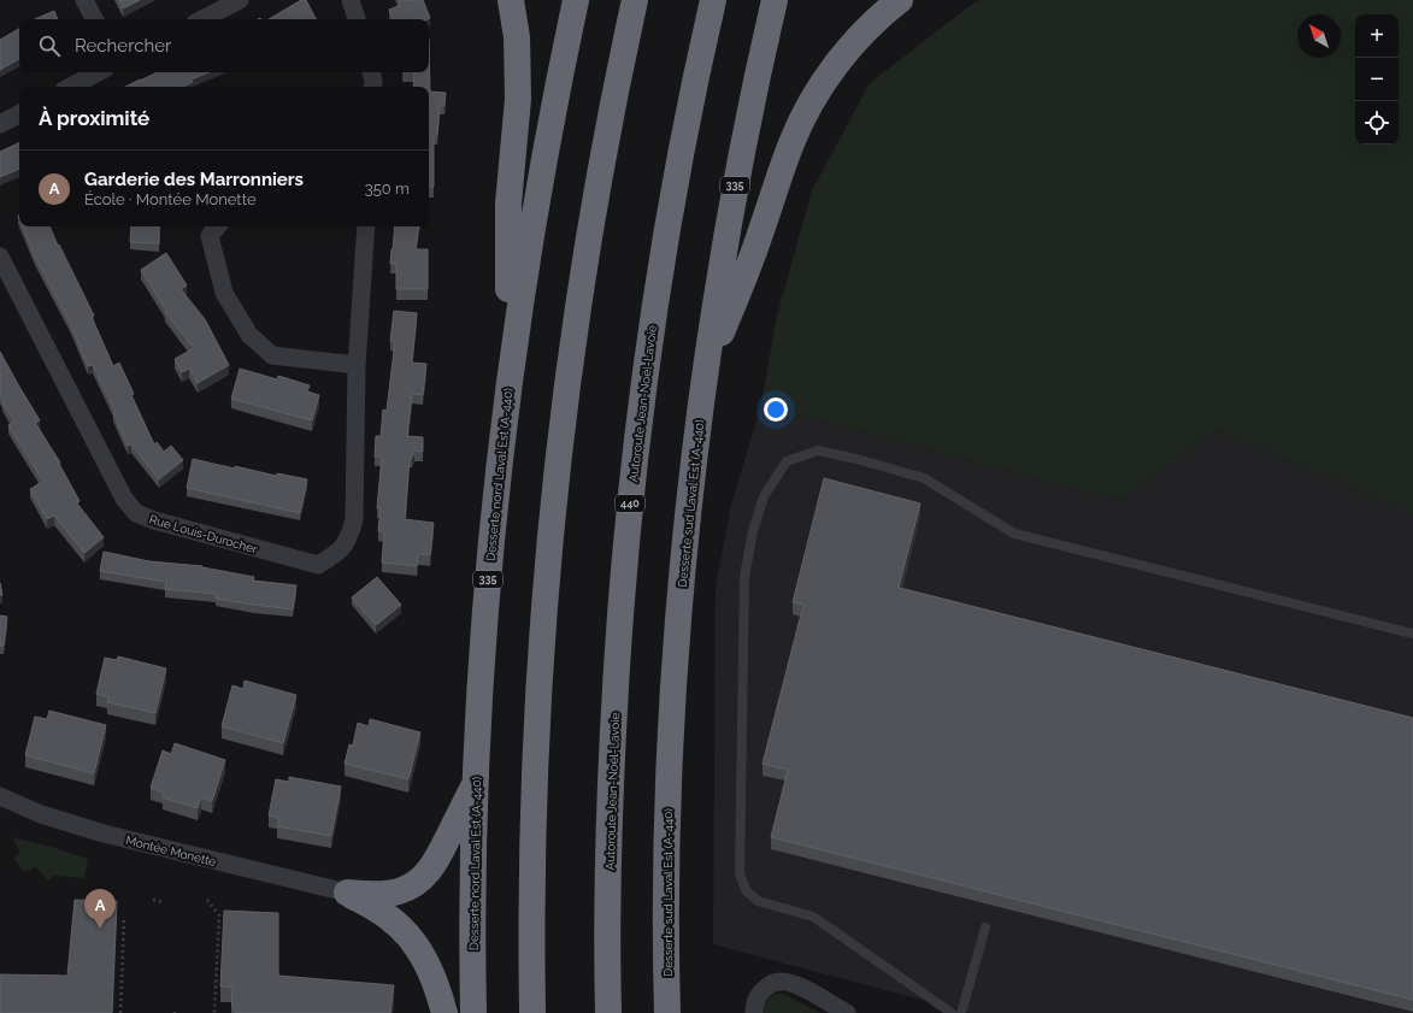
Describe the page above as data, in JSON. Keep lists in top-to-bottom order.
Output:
{
  "streets": {
    "highway": [
      "335",
      "Autoroute Jean-Noël-Lavoie",
      "Desserte nord Laval Est (A-440)",
      "440",
      "Desserte sud Laval Est (A-440)"
    ],
    "street": ["Rue Louis-Durocher", "Montée Monette"]
  },
  "crossings": [
    ["335", "Desserte nord Laval Est (A-440)"]
  ],
  "north": "top left",
  "page": {
    "map_buttons": ["+", "−"],
    "search": "Rechercher",
    "heading": "À proximité",
    "list": [
      {
        "mark": "A",
        "name": "Garderie des Marronniers",
        "note": "École · Montée Monette",
        "value": "350 m"
      }
    ],
    "pins": "A"
  }
}
